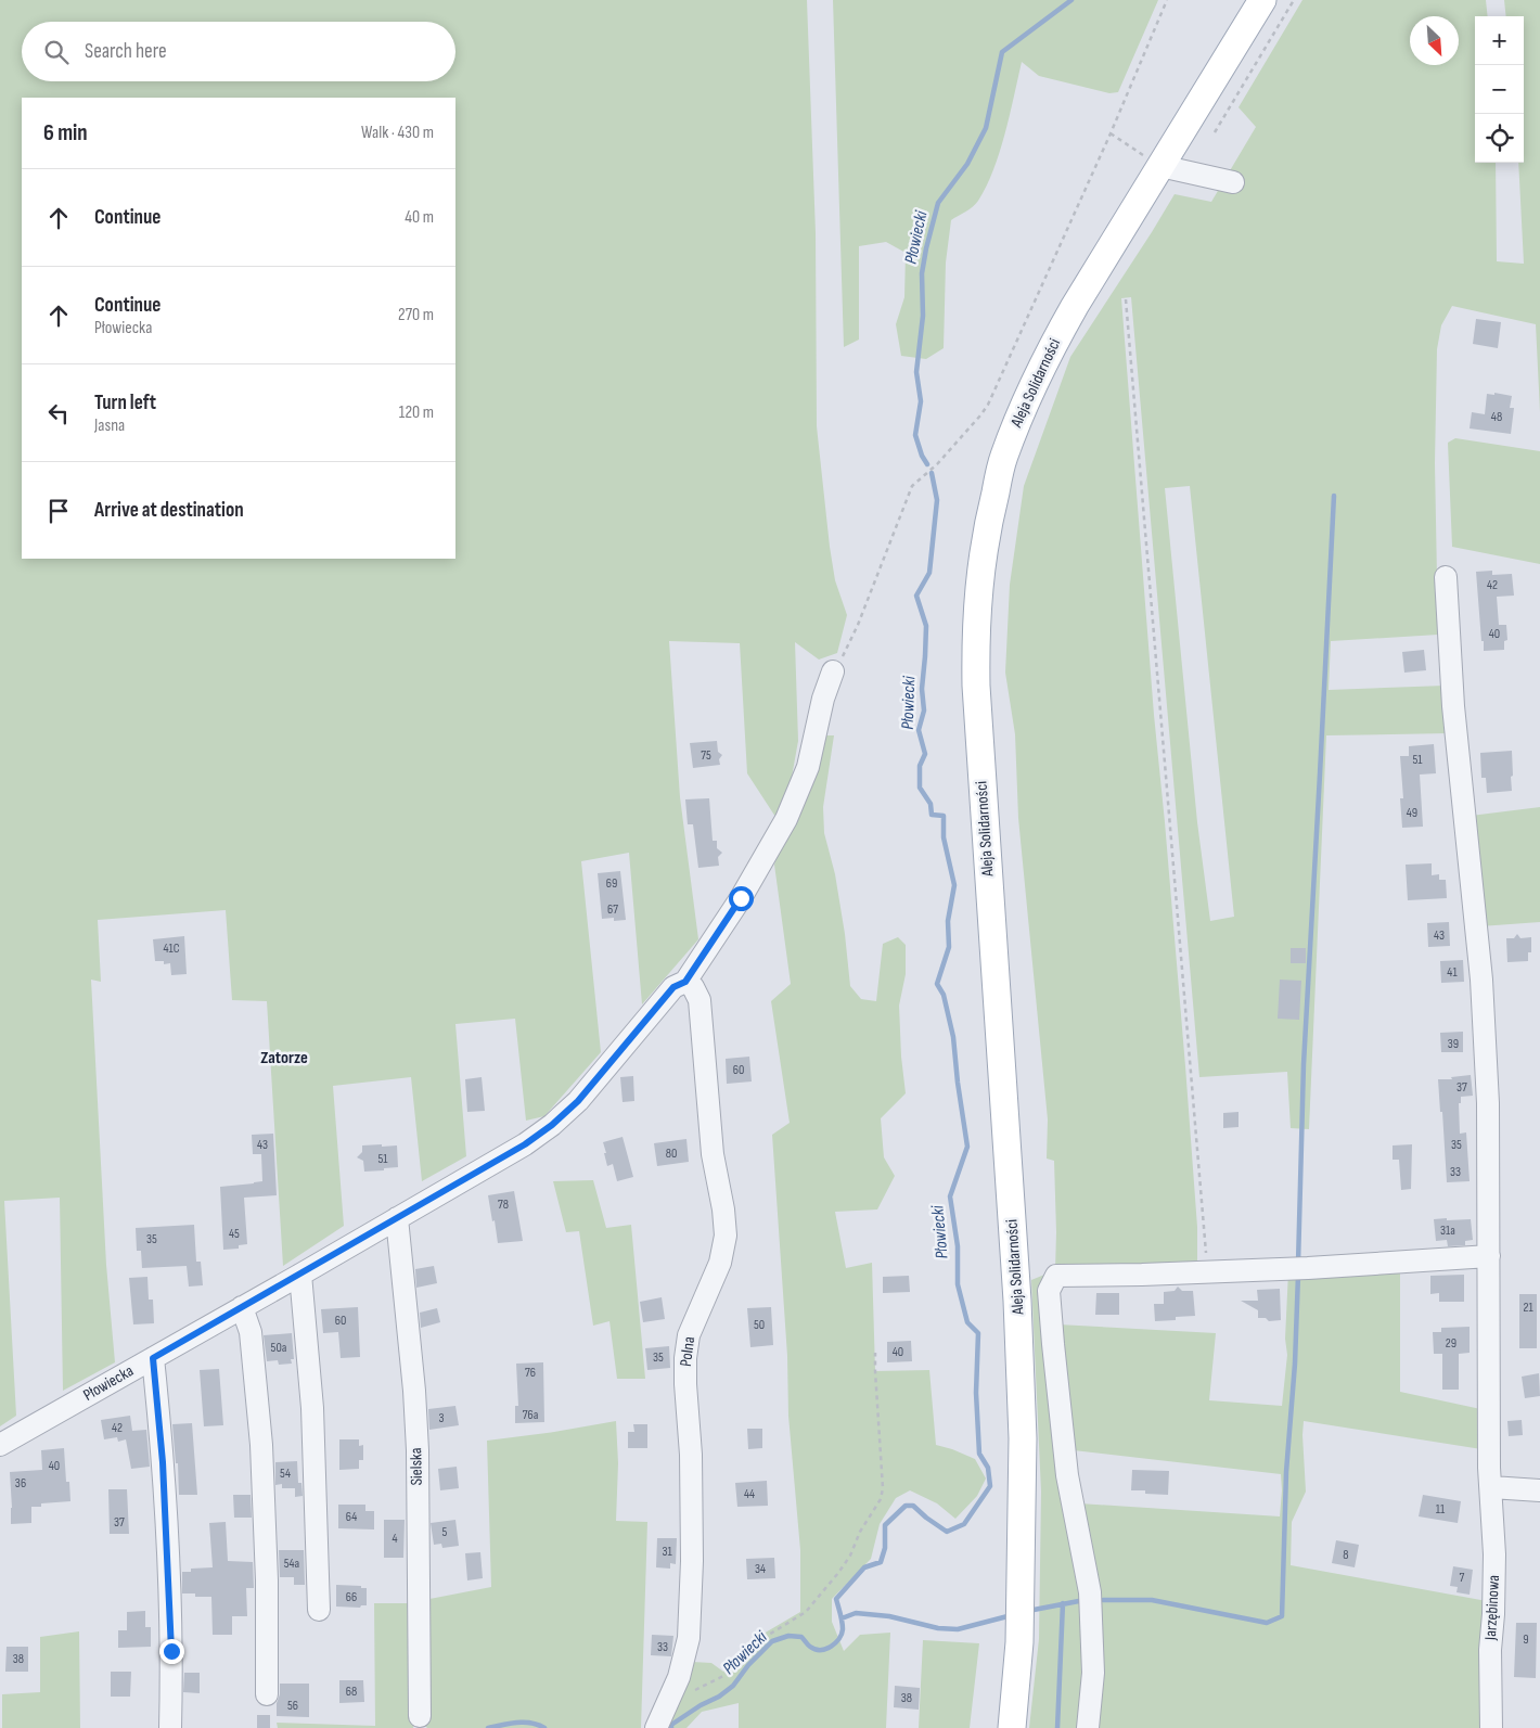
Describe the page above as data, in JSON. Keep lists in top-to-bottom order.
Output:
{
  "streets": {
    "main road": ["Aleja Solidarności"],
    "street": [
      "Polna",
      "Płowiecka",
      "Sielska",
      "Jarzębinowa"
    ]
  },
  "crossings": [
    ["Polna", "Płowiecka"],
    ["Płowiecka", "Sielska"]
  ],
  "districts": ["Zatorze"],
  "water": ["Płowiecki"],
  "house_numbers": [
    "48",
    "42",
    "40",
    "75",
    "51",
    "49",
    "69",
    "67",
    "43",
    "41C",
    "41",
    "39",
    "60",
    "37",
    "43",
    "35",
    "80",
    "51",
    "33",
    "78",
    "31a",
    "45",
    "35",
    "21",
    "60",
    "50",
    "29",
    "50a",
    "40",
    "35",
    "76",
    "76a",
    "3",
    "42",
    "40",
    "54",
    "36",
    "44",
    "11",
    "64",
    "37",
    "5",
    "4",
    "31",
    "8",
    "54a",
    "34",
    "7",
    "66",
    "9",
    "33",
    "38",
    "68",
    "38",
    "56"
  ],
  "north": "bottom right",
  "page": {
    "map_buttons": ["+", "−"],
    "search": "Search here",
    "heading": ["6 min", "Walk · 430 m"],
    "list": [
      ["Continue", "40 m"],
      ["Continue", "Płowiecka", "270 m"],
      ["Turn left", "Jasna", "120 m"],
      "Arrive at destination"
    ]
  }
}
